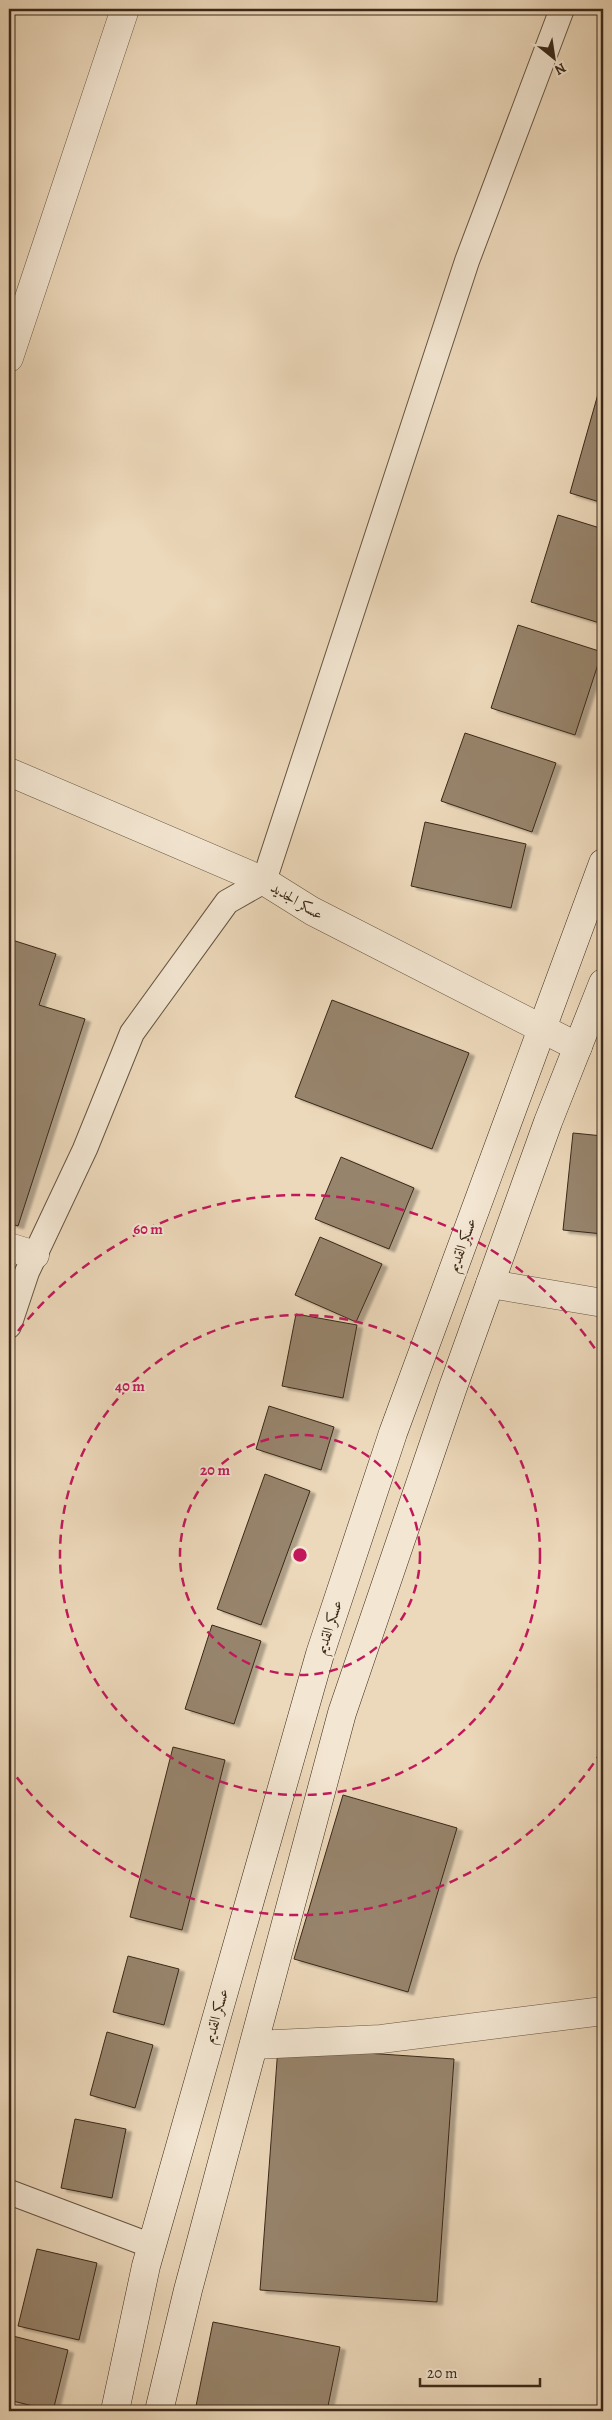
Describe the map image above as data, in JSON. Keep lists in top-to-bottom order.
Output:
{
  "streets": {
    "street": ["عسكر الجديد", "عسكر القديم"]
  },
  "crossings": [
    ["عسكر الجديد", "عسكر القديم"]
  ],
  "scale_bar": "20 m",
  "north": "bottom right",
  "rings": ["60 m", "40 m", "20 m"]
}
